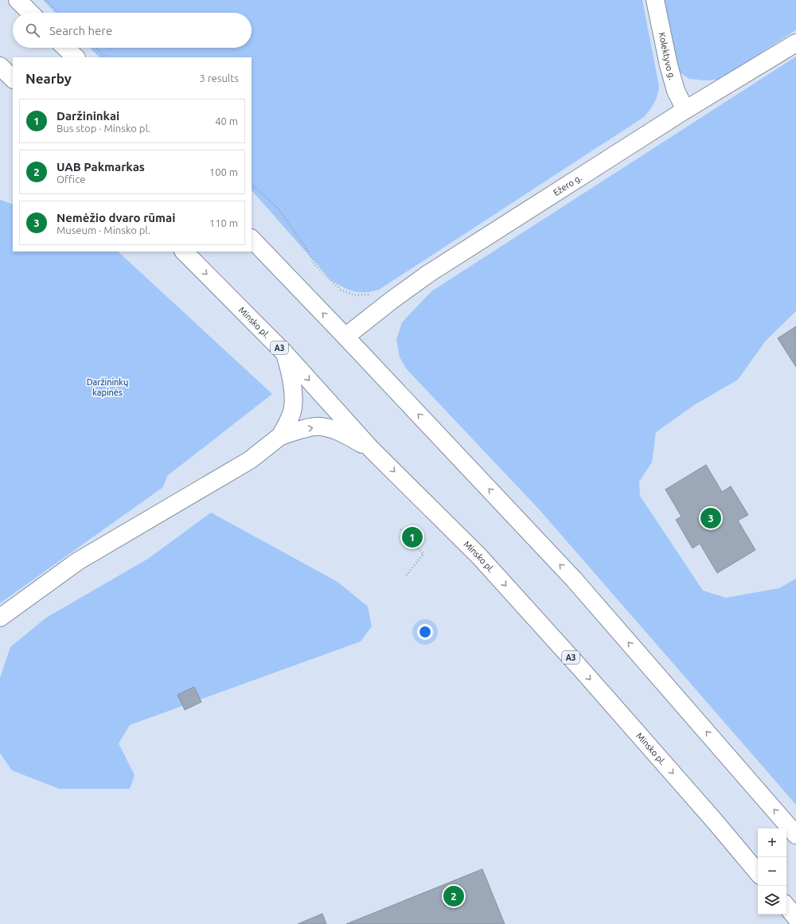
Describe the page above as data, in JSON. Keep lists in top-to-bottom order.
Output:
{
  "streets": {
    "main road": [
      "Kolektyvo g.",
      "Ežero g.",
      "Minsko pl.",
      "A3"
    ]
  },
  "crossings": [
    ["Kolektyvo g.", "Ežero g."]
  ],
  "parks": ["Daržininkų kapinės"],
  "page": {
    "search": "Search here",
    "heading": ["Nearby", "3 results"],
    "list": [
      {
        "mark": "1",
        "name": "Daržininkai",
        "note": "Bus stop · Minsko pl.",
        "value": "40 m"
      },
      {
        "mark": "2",
        "name": "UAB Pakmarkas",
        "note": "Office",
        "value": "100 m"
      },
      {
        "mark": "3",
        "name": "Nemėžio dvaro rūmai",
        "note": "Museum · Minsko pl.",
        "value": "110 m"
      }
    ],
    "pins": ["3", "1", "2"],
    "map_buttons": ["+", "−"]
  }
}
